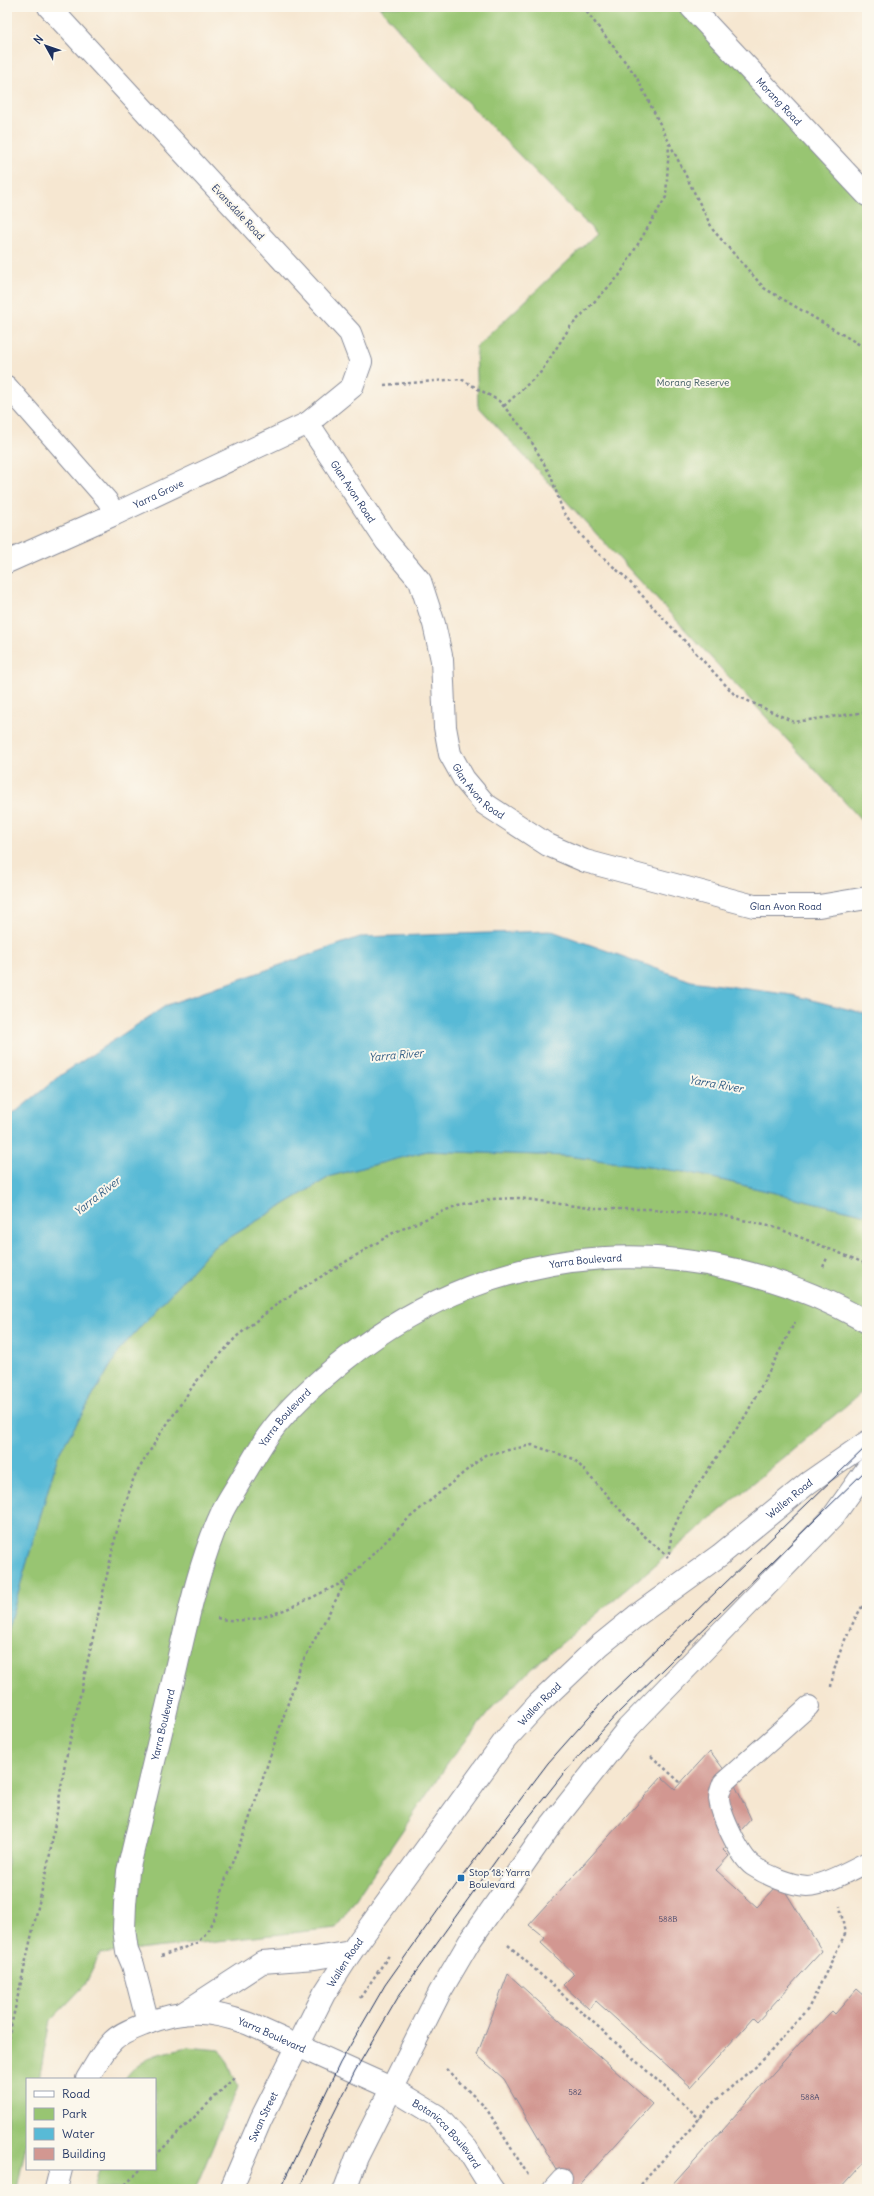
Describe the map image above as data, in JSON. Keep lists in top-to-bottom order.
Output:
{
  "streets": {
    "street": [
      "Morang Road",
      "Evansdale Road",
      "Glan Avon Road",
      "Yarra Grove",
      "Yarra Boulevard",
      "Wallen Road",
      "Swan Street",
      "Botanicca Boulevard"
    ]
  },
  "crossings": [
    ["Glan Avon Road", "Yarra Grove"],
    ["Yarra Boulevard", "Wallen Road"],
    ["Yarra Boulevard", "Swan Street"],
    ["Yarra Boulevard", "Botanicca Boulevard"],
    ["Wallen Road", "Swan Street"]
  ],
  "water": ["Yarra River"],
  "parks": ["Morang Reserve"],
  "places": {
    "transit": ["Stop 18: Yarra Boulevard"]
  },
  "house_numbers": ["588B", "582", "588A"],
  "legend": [
    "Road",
    "Park",
    "Water",
    "Building"
  ],
  "north": "top left"
}
